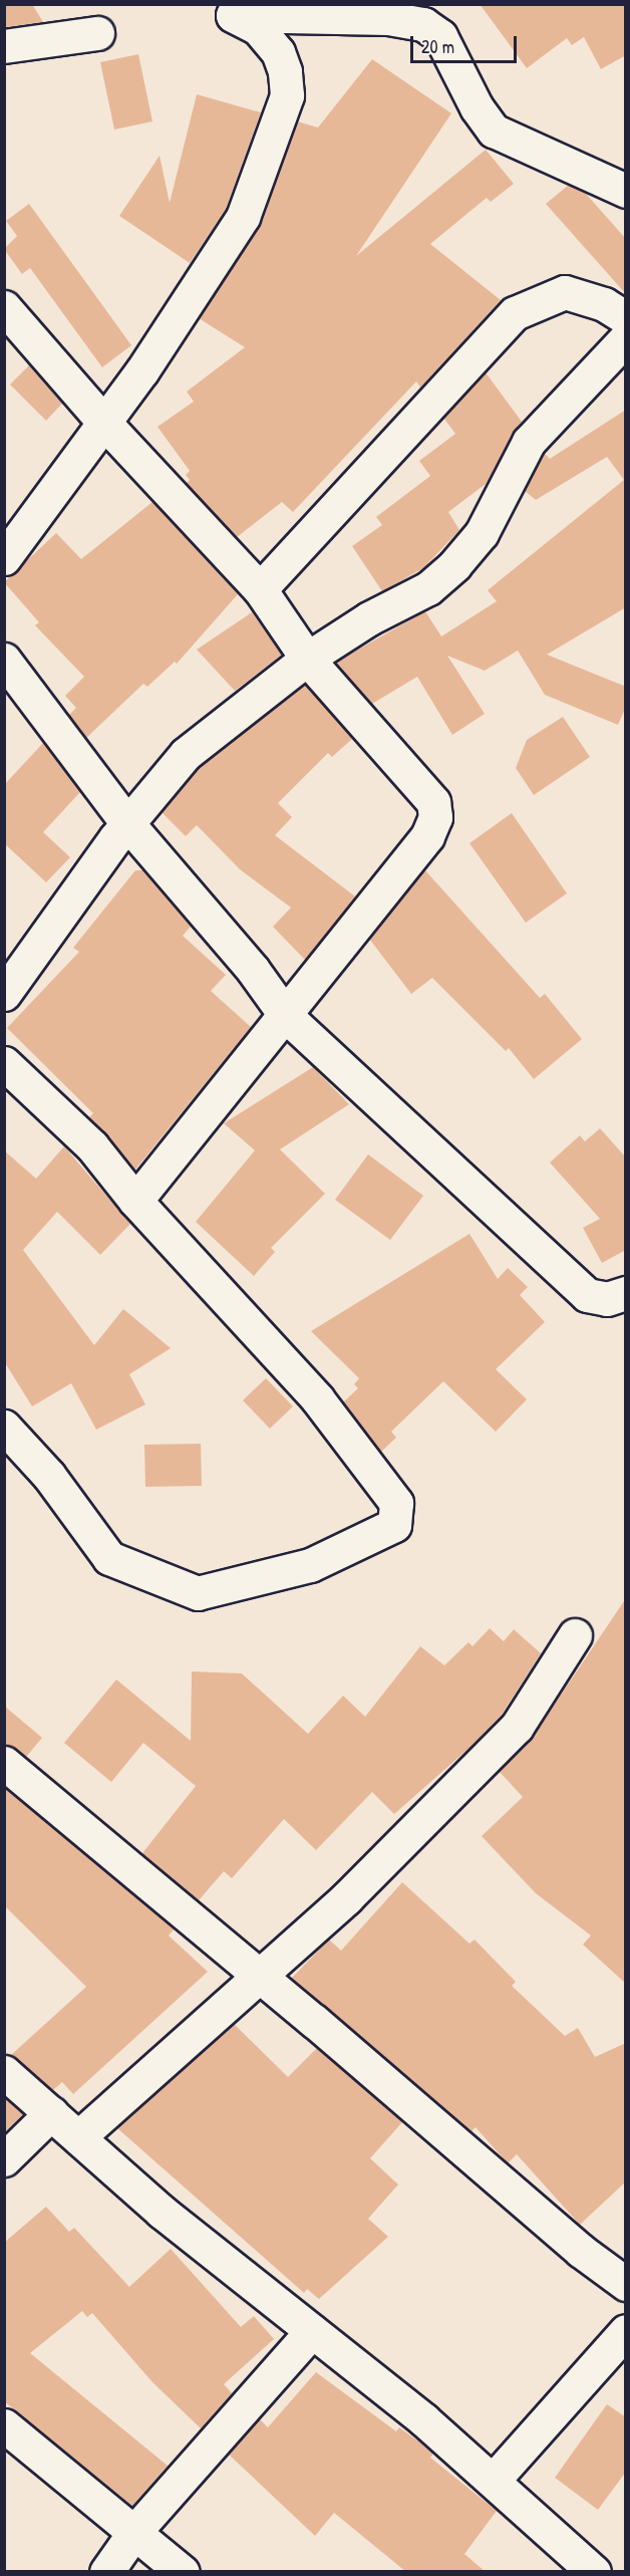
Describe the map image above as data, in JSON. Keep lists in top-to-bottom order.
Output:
{
  "scale_bar": "20 m"
}
